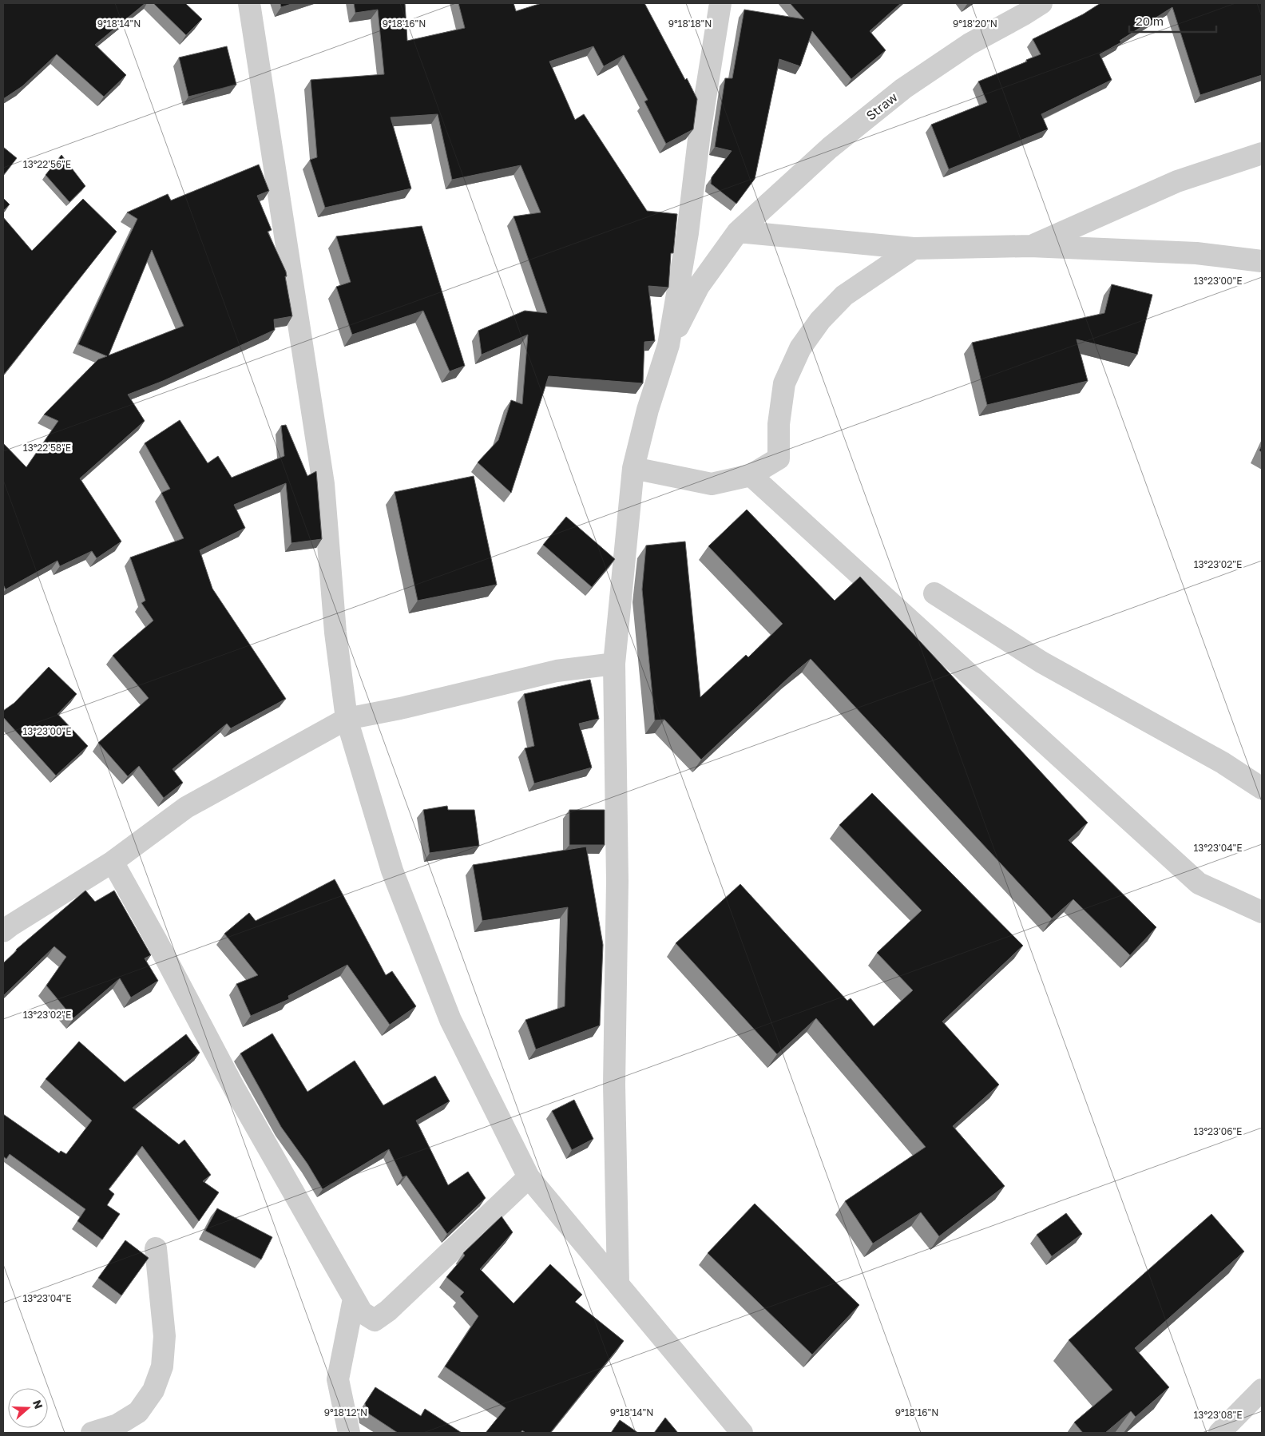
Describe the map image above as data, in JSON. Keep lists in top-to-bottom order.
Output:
{
  "streets": {
    "street": ["Straw"]
  },
  "scale_bar": "20 m",
  "north": "right",
  "coordinates": [
    "9°18'14\"N",
    "9°18'16\"N",
    "9°18'18\"N",
    "9°18'20\"N",
    "13°22'56\"E",
    "13°23'00\"E",
    "13°22'58\"E",
    "13°23'02\"E",
    "13°23'04\"E",
    "13°23'06\"E",
    "9°18'12\"N",
    "13°23'08\"E"
  ]
}
